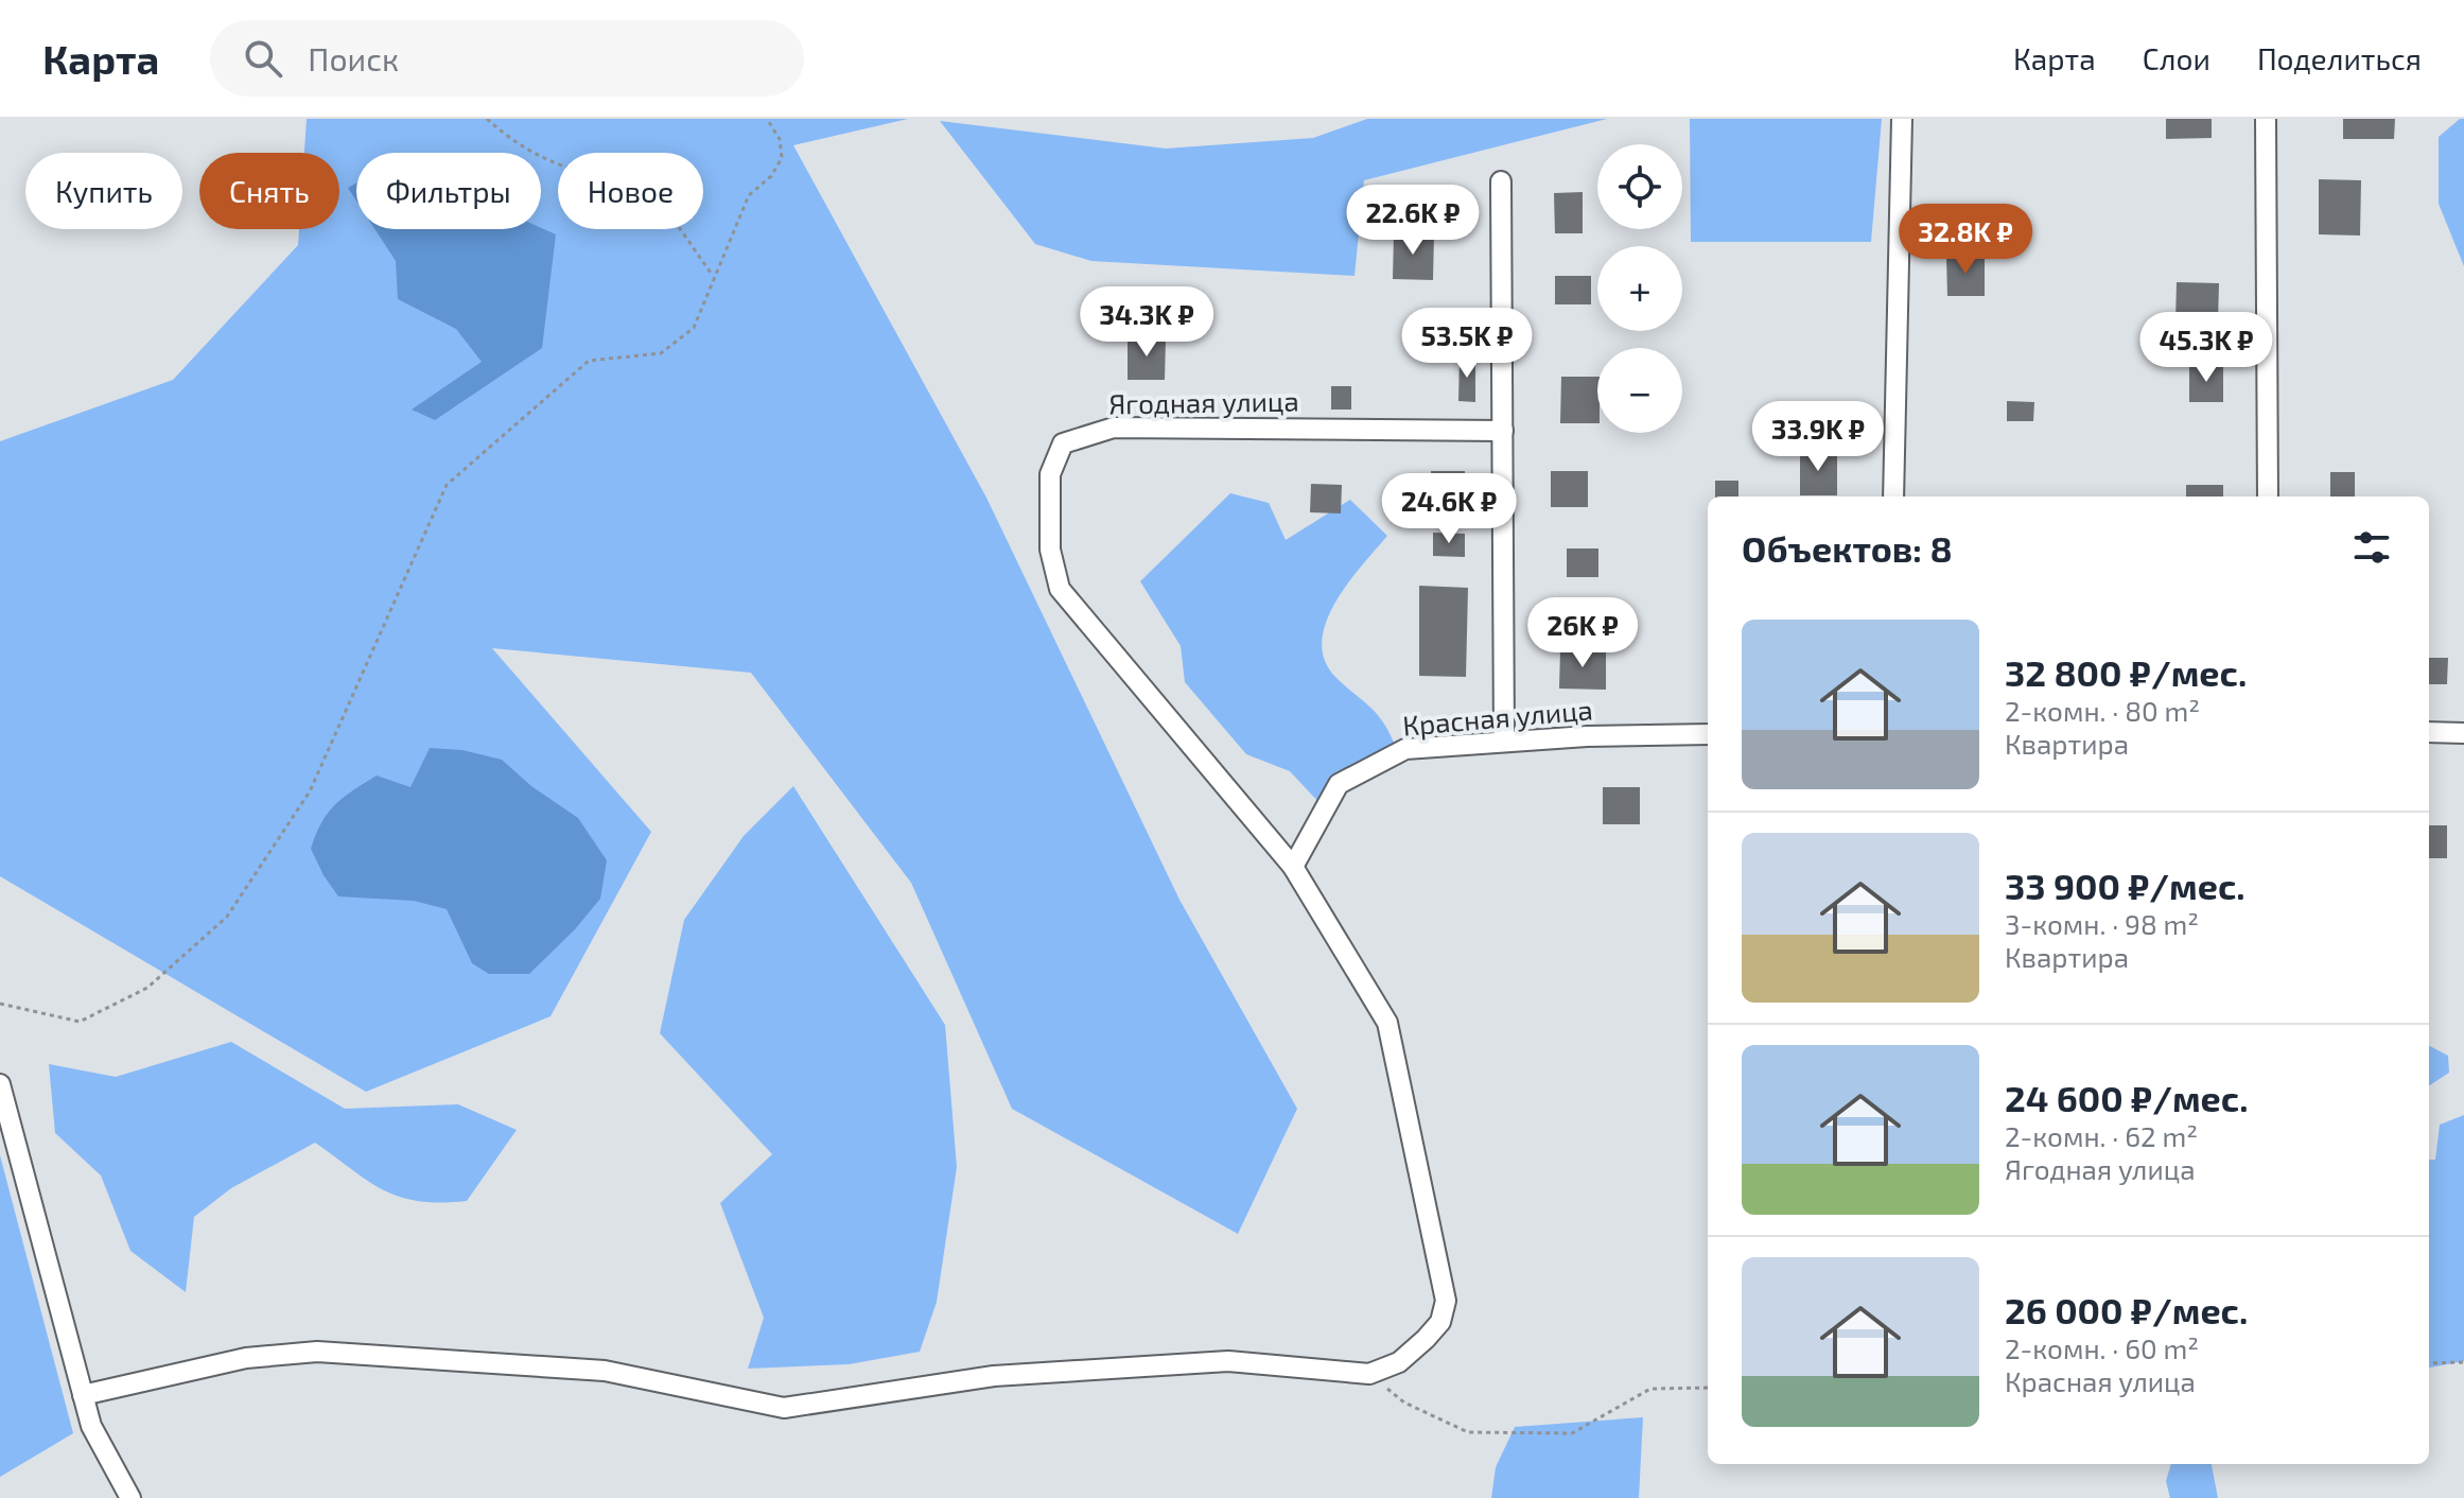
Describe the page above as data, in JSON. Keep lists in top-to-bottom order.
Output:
{
  "streets": {
    "street": ["Ягодная улица", "Красная улица"]
  },
  "crossings": [
    ["Ягодная улица", "Красная улица"]
  ],
  "page": {
    "header": "Карта",
    "search": "Поиск",
    "nav": ["Карта", "Слои", "Поделиться"],
    "map_buttons": ["+", "−"],
    "chip": [
      "Купить",
      "Снять",
      "Фильтры",
      "Новое"
    ],
    "price": [
      "22.6K ₽",
      "32.8K ₽",
      "34.3K ₽",
      "53.5K ₽",
      "45.3K ₽",
      "33.9K ₽",
      "24.6K ₽",
      "26K ₽"
    ],
    "heading": "Объектов: 8",
    "list": [
      {
        "name": "32 800 ₽/мес.",
        "note": "2-комн. · 80 m² · Квартира"
      },
      {
        "name": "33 900 ₽/мес.",
        "note": "3-комн. · 98 m² · Квартира"
      },
      {
        "name": "24 600 ₽/мес.",
        "note": "2-комн. · 62 m² · Ягодная улица"
      },
      {
        "name": "26 000 ₽/мес.",
        "note": "2-комн. · 60 m² · Красная улица"
      }
    ]
  }
}
